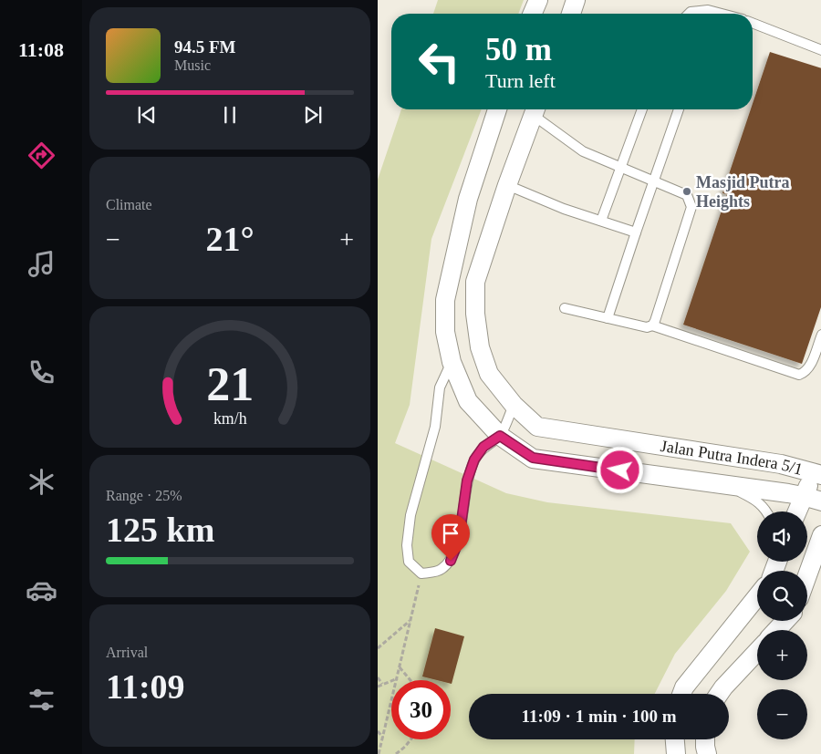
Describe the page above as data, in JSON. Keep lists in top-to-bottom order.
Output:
{
  "streets": {
    "street": ["Jalan Putra Indera 5/1"]
  },
  "places": ["Masjid Putra Heights"],
  "page": {
    "tabs": "11:08",
    "turn": ["50 m", "Turn left"],
    "song": ["94.5 FM", "Music"],
    "tile": [
      "Climate",
      ["Range · 25%", "125 km"],
      ["Arrival", "11:09"]
    ],
    "heat": ["−", "21°", "+"],
    "map_buttons": ["+", "−"],
    "limit": "30",
    "trip": "11:09 · 1 min · 100 m",
    "gauge": ["21", "km/h"]
  }
}
